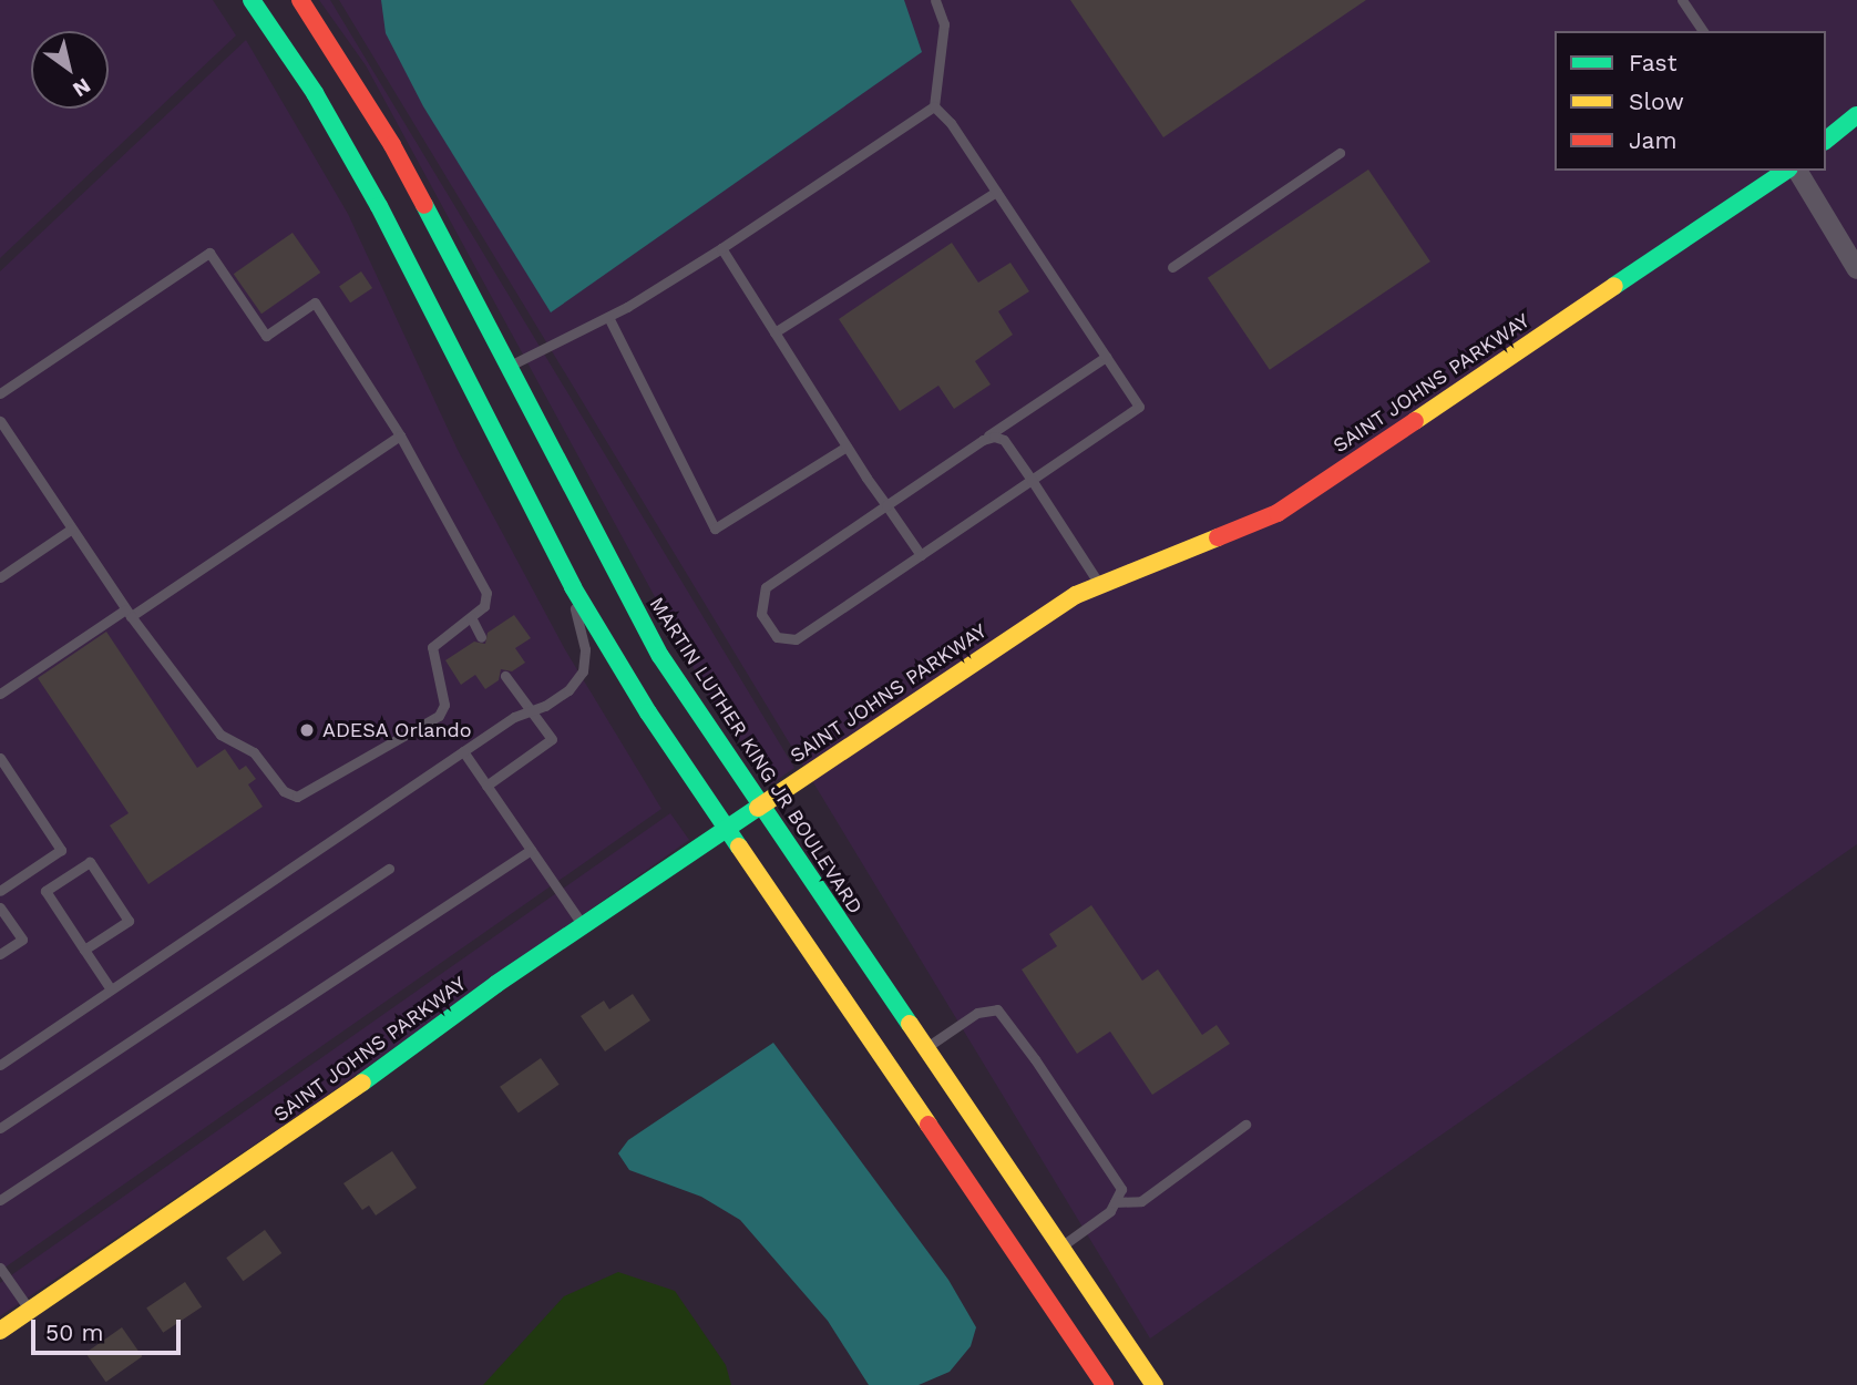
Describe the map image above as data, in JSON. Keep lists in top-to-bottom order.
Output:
{
  "streets": {
    "main road": ["SAINT JOHNS PARKWAY", "MARTIN LUTHER KING JR BOULEVARD"]
  },
  "crossings": [
    ["SAINT JOHNS PARKWAY", "MARTIN LUTHER KING JR BOULEVARD"]
  ],
  "places": ["ADESA Orlando"],
  "legend": ["Fast", "Slow", "Jam"],
  "scale_bar": "50 m",
  "north": "bottom right"
}
